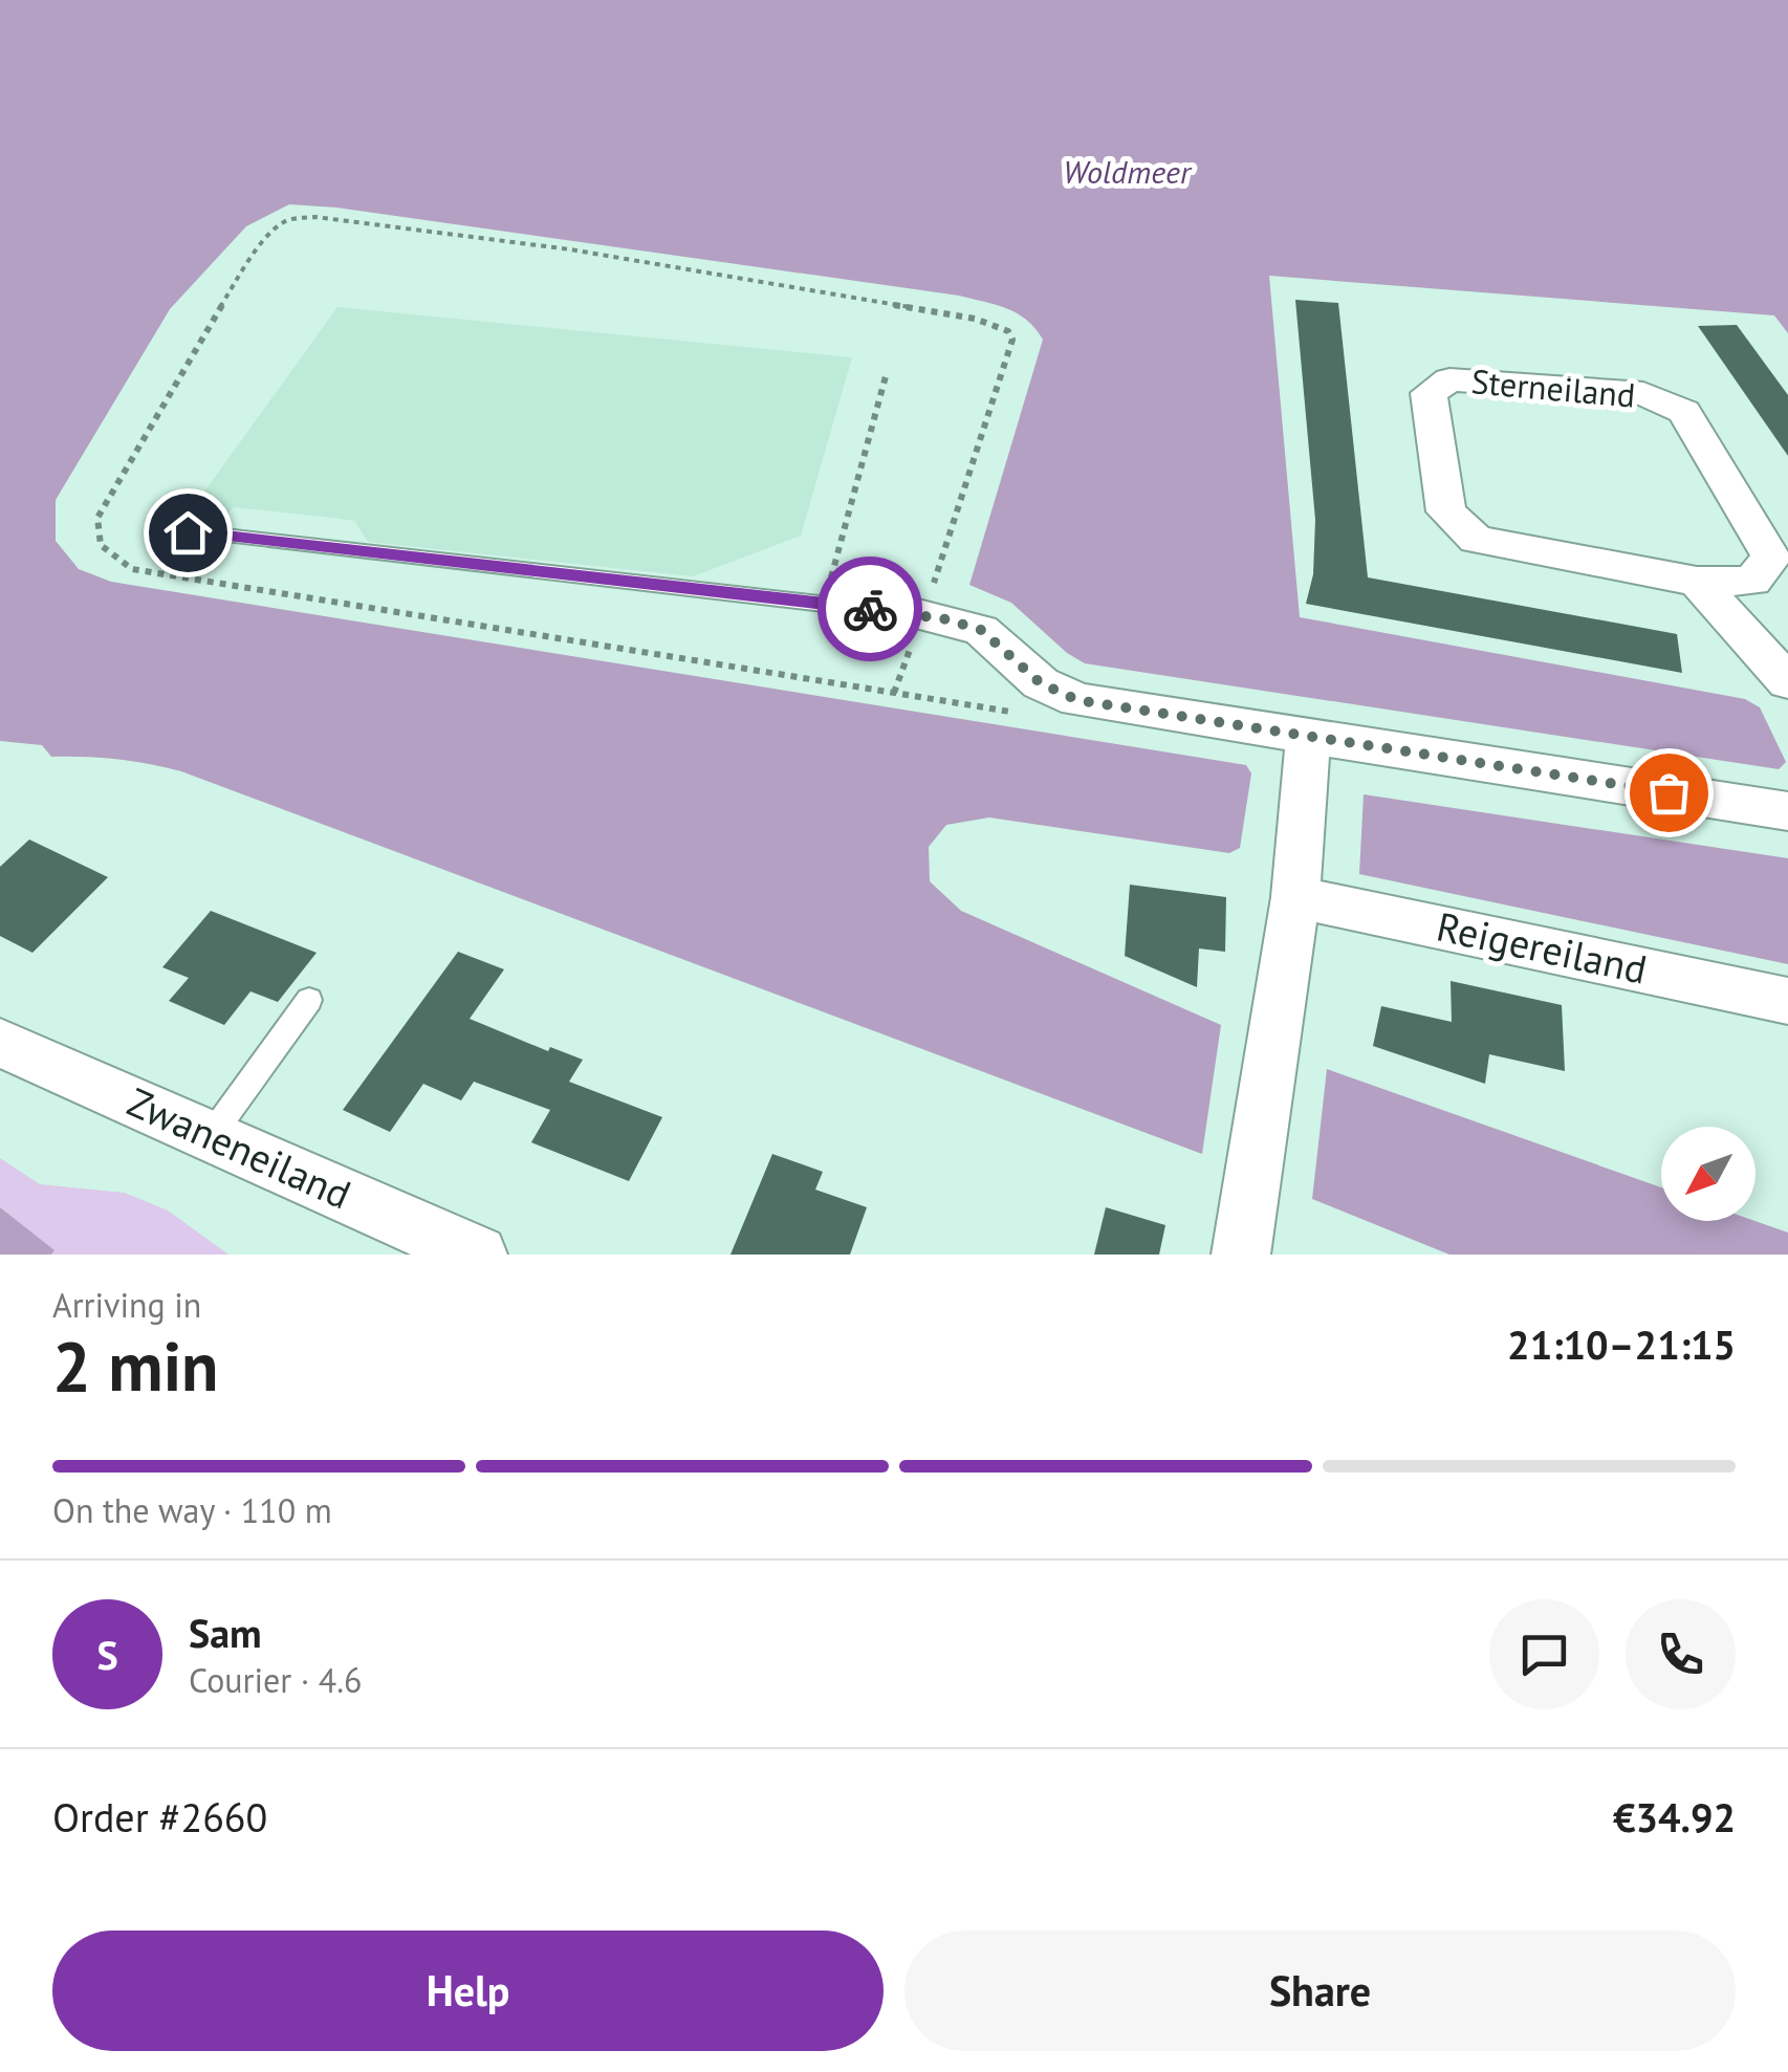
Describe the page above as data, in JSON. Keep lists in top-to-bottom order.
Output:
{
  "streets": {
    "street": ["Sterneiland", "Reigereiland", "Zwaneneiland"]
  },
  "water": ["Woldmeer"],
  "north": "bottom left",
  "page": {
    "heading": ["2 min", "Arriving in", "21:10–21:15"],
    "panel": [
      "Sam",
      "Courier · 4.6",
      "Order #2660",
      "€34.92"
    ],
    "bar": "On the way · 110 m",
    "round": "S",
    "buttons": ["Help", "Share"]
  }
}
